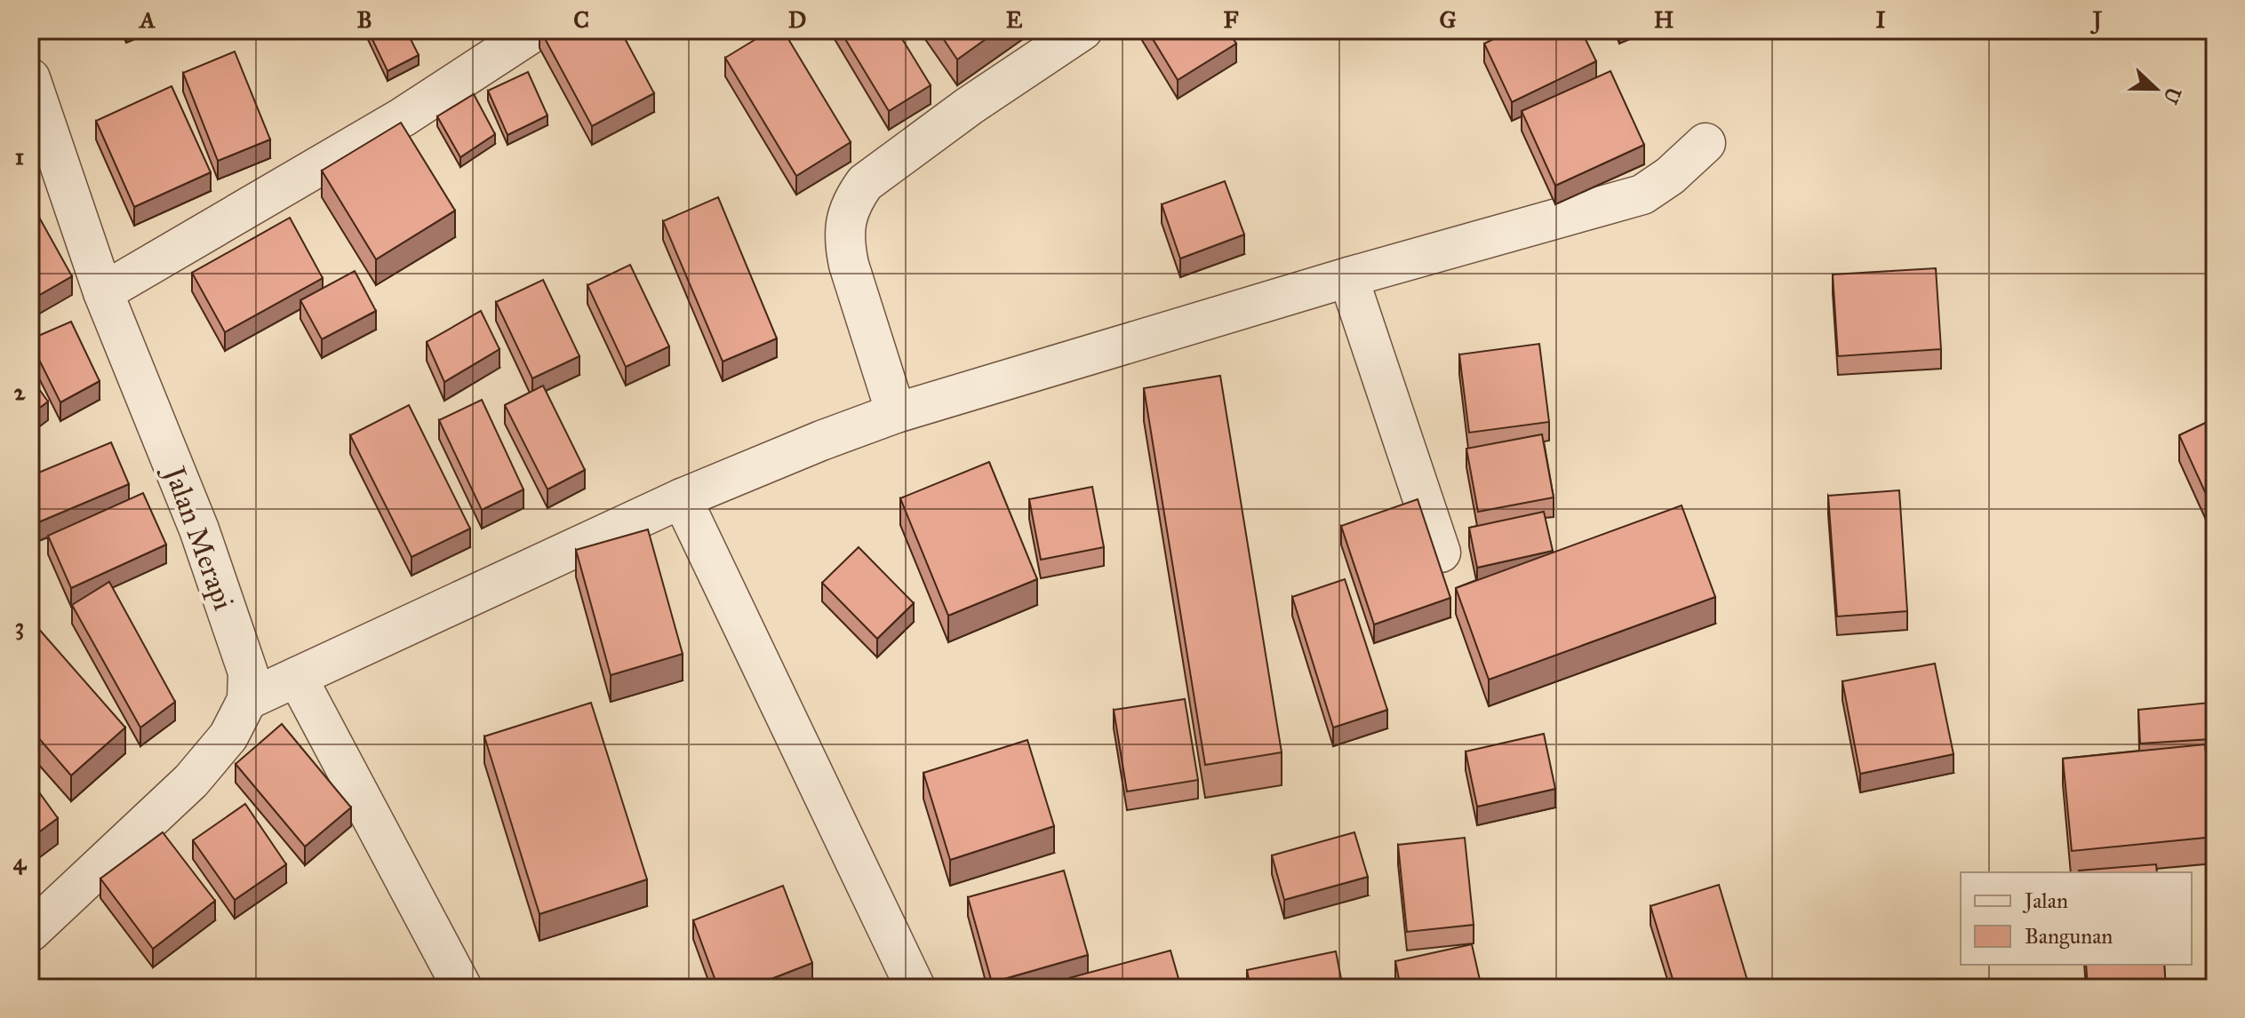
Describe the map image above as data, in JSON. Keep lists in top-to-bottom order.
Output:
{
  "streets": {
    "street": ["Jalan Merapi"]
  },
  "legend": ["Jalan", "Bangunan"],
  "north": "right",
  "grid": {
    "columns": [
      "A",
      "B",
      "C",
      "D",
      "E",
      "F",
      "G",
      "H",
      "I",
      "J"
    ],
    "rows": [
      "1",
      "2",
      "3",
      "4"
    ]
  }
}
